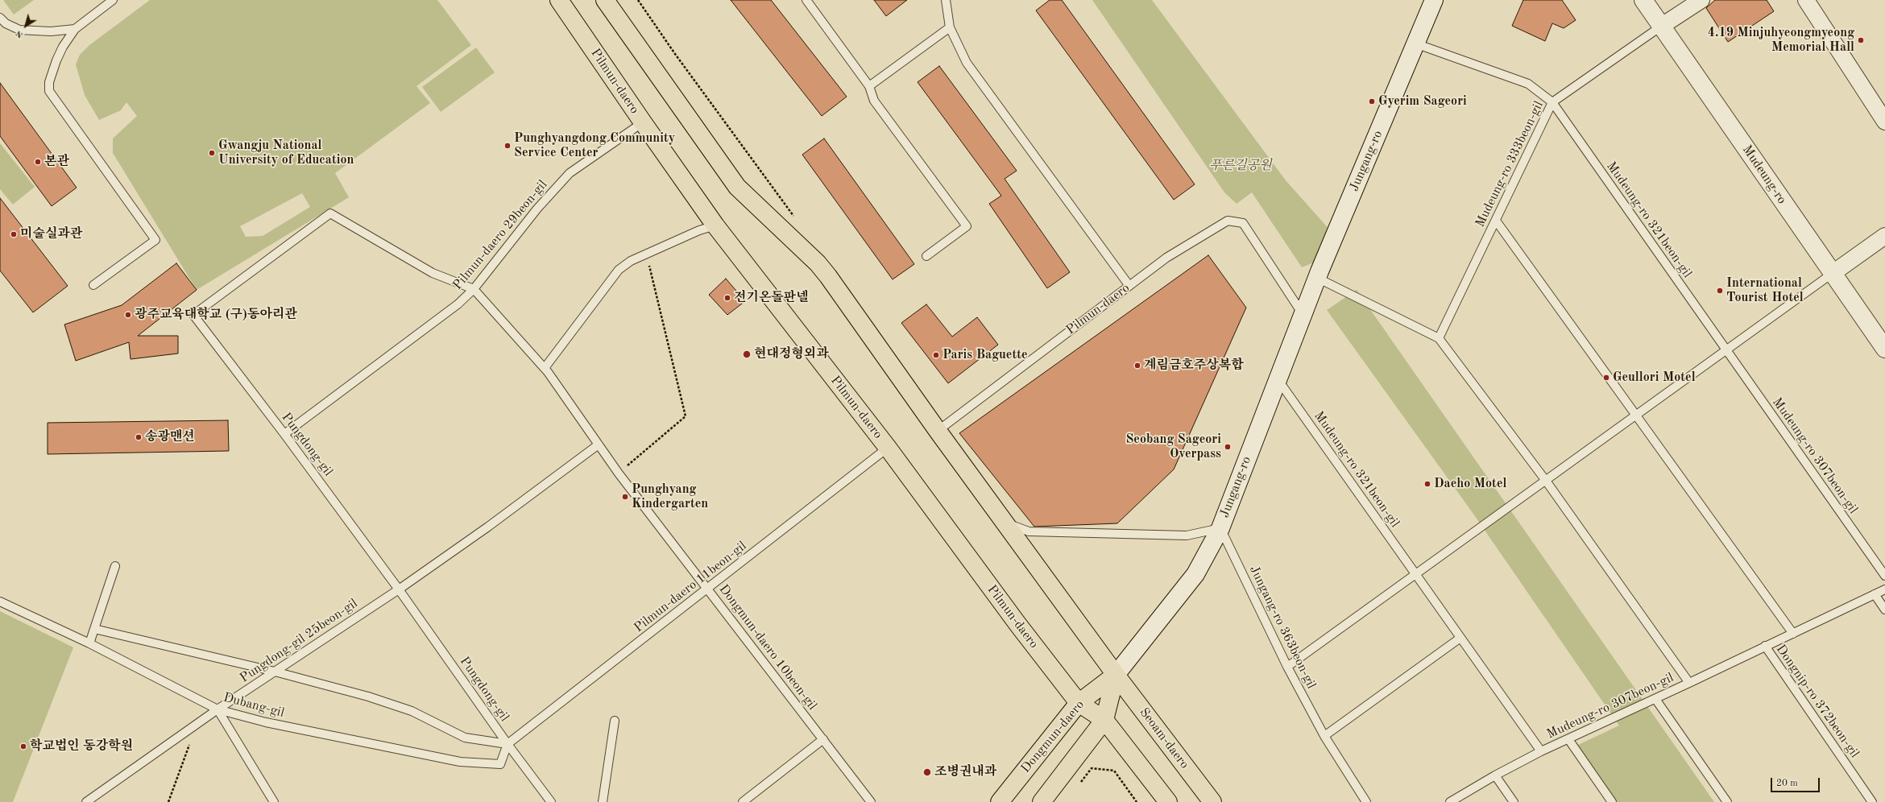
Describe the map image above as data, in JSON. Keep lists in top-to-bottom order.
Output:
{
  "streets": {
    "main road": [
      "Pilmun-daero",
      "Jungang-ro",
      "Mudeung-ro",
      "Dongmun-daero",
      "Seoam-daero"
    ],
    "lane": [
      "Mudeung-ro 333beon-gil",
      "Mudeung-ro 321beon-gil",
      "Pilmun-daero 29beon-gil",
      "Pungdong-gil",
      "Mudeung-ro 307beon-gil",
      "Pilmun-daero 11beon-gil",
      "Jungang-ro 363beon-gil",
      "Pungdong-gil 25beon-gil",
      "Dongmun-daero 10beon-gil",
      "Dongnip-ro 372beon-gil",
      "Dubang-gil"
    ]
  },
  "crossings": [
    ["Pilmun-daero", "Jungang-ro"],
    ["Pilmun-daero", "Pilmun-daero 29beon-gil"],
    ["Pilmun-daero", "Pilmun-daero 11beon-gil"],
    ["Pilmun-daero", "Dongmun-daero"],
    ["Jungang-ro", "Mudeung-ro 321beon-gil"],
    ["Jungang-ro", "Jungang-ro 363beon-gil"],
    ["Jungang-ro", "Dongmun-daero"],
    ["Jungang-ro", "Seoam-daero"],
    ["Mudeung-ro 333beon-gil", "Mudeung-ro"],
    ["Mudeung-ro 333beon-gil", "Mudeung-ro 321beon-gil"],
    ["Mudeung-ro 321beon-gil", "Mudeung-ro 307beon-gil"],
    ["Pilmun-daero 29beon-gil", "Pungdong-gil"],
    ["Pilmun-daero 29beon-gil", "Dongmun-daero 10beon-gil"],
    ["Pungdong-gil", "Pilmun-daero 11beon-gil"],
    ["Pungdong-gil", "Pungdong-gil 25beon-gil"],
    ["Pungdong-gil", "Dongmun-daero 10beon-gil"],
    ["Pungdong-gil", "Dubang-gil"],
    ["Mudeung-ro 307beon-gil", "Dongnip-ro 372beon-gil"],
    ["Pilmun-daero 11beon-gil", "Dongmun-daero 10beon-gil"],
    ["Pilmun-daero 11beon-gil", "Dubang-gil"],
    ["Pungdong-gil 25beon-gil", "Dubang-gil"],
    ["Dongmun-daero", "Seoam-daero"]
  ],
  "parks": ["푸른길공원"],
  "places": [
    "4.19 Minjuhyeongmyeong Memorial Hall",
    "Gyerim Sageori",
    "Punghyangdong Community Service Center",
    "Gwangju National University of Education",
    "본관",
    "미술실과관",
    "International Tourist Hotel",
    "전기온돌판넬",
    "광주교육대학교 (구)동아리관",
    "현대정형외과",
    "Paris Baguette",
    "계림금호주상복합",
    "Geullori Motel",
    "송광맨션",
    "Seobang Sageori Overpass",
    "Daeho Motel",
    "Punghyang Kindergarten",
    "학교법인 동강학원",
    "조병권내과"
  ],
  "scale_bar": "20 m",
  "north": "bottom left"
}
